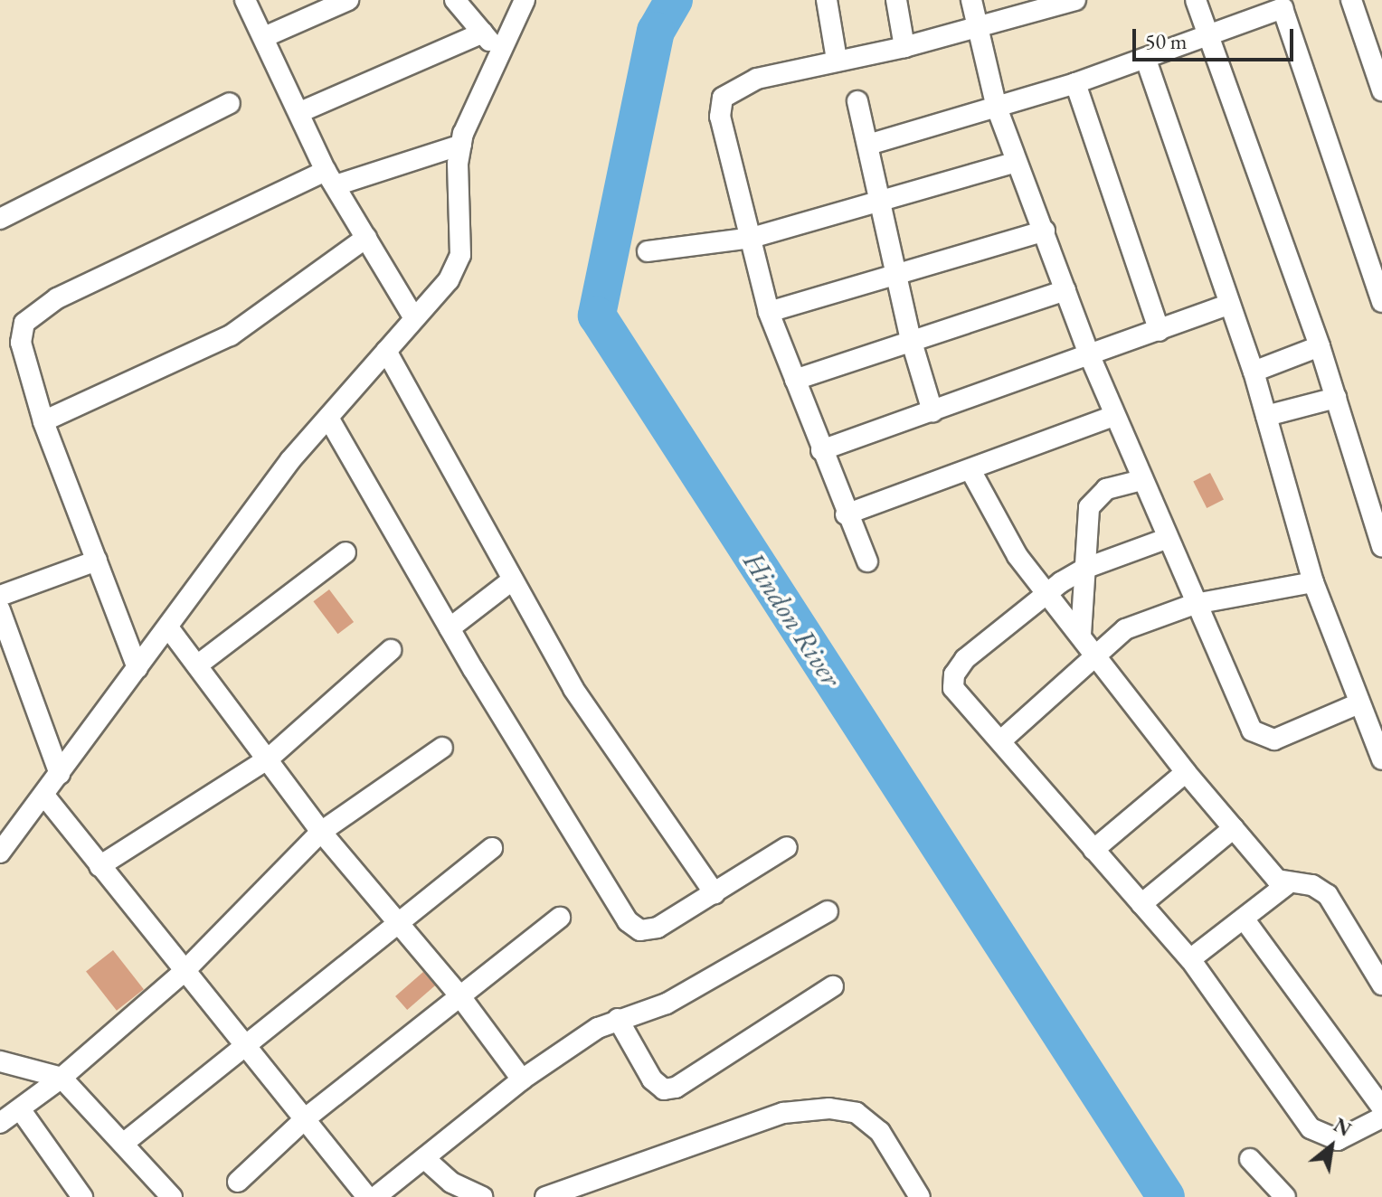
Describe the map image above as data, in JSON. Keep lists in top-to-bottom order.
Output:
{
  "water": ["Hindon River"],
  "scale_bar": "50 m",
  "north": "top right"
}
